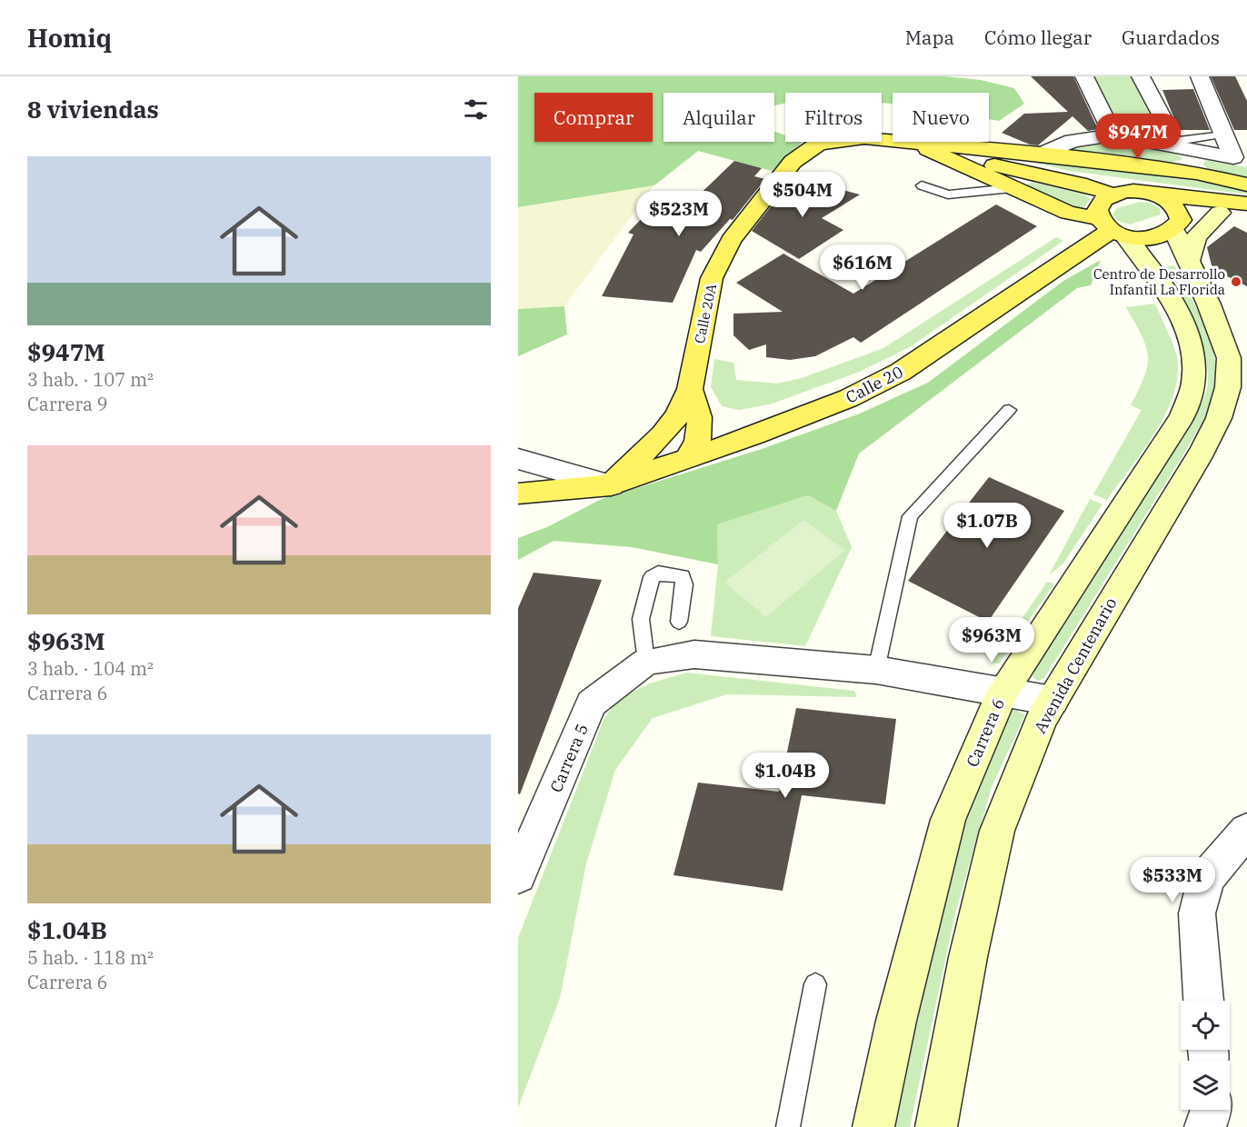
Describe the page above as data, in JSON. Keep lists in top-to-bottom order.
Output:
{
  "streets": {
    "main road": [
      "Calle 20A",
      "Calle 20",
      "Avenida Centenario",
      "Carrera 6"
    ],
    "street": ["Carrera 5"]
  },
  "crossings": [
    ["Calle 20", "Carrera 6"]
  ],
  "places": ["Centro de Desarrollo Infantil La Florida"],
  "page": {
    "header": "Homiq",
    "nav": ["Mapa", "Cómo llegar", "Guardados"],
    "heading": "8 viviendas",
    "chip": [
      "Comprar",
      "Alquilar",
      "Filtros",
      "Nuevo"
    ],
    "price": [
      "$947M",
      "$504M",
      "$523M",
      "$616M",
      "$1.07B",
      "$963M",
      "$1.04B",
      "$533M"
    ],
    "list": [
      {
        "name": "$947M",
        "note": "3 hab. · 107 m² · Carrera 9"
      },
      {
        "name": "$963M",
        "note": "3 hab. · 104 m² · Carrera 6"
      },
      {
        "name": "$1.04B",
        "note": "5 hab. · 118 m² · Carrera 6"
      }
    ]
  }
}
